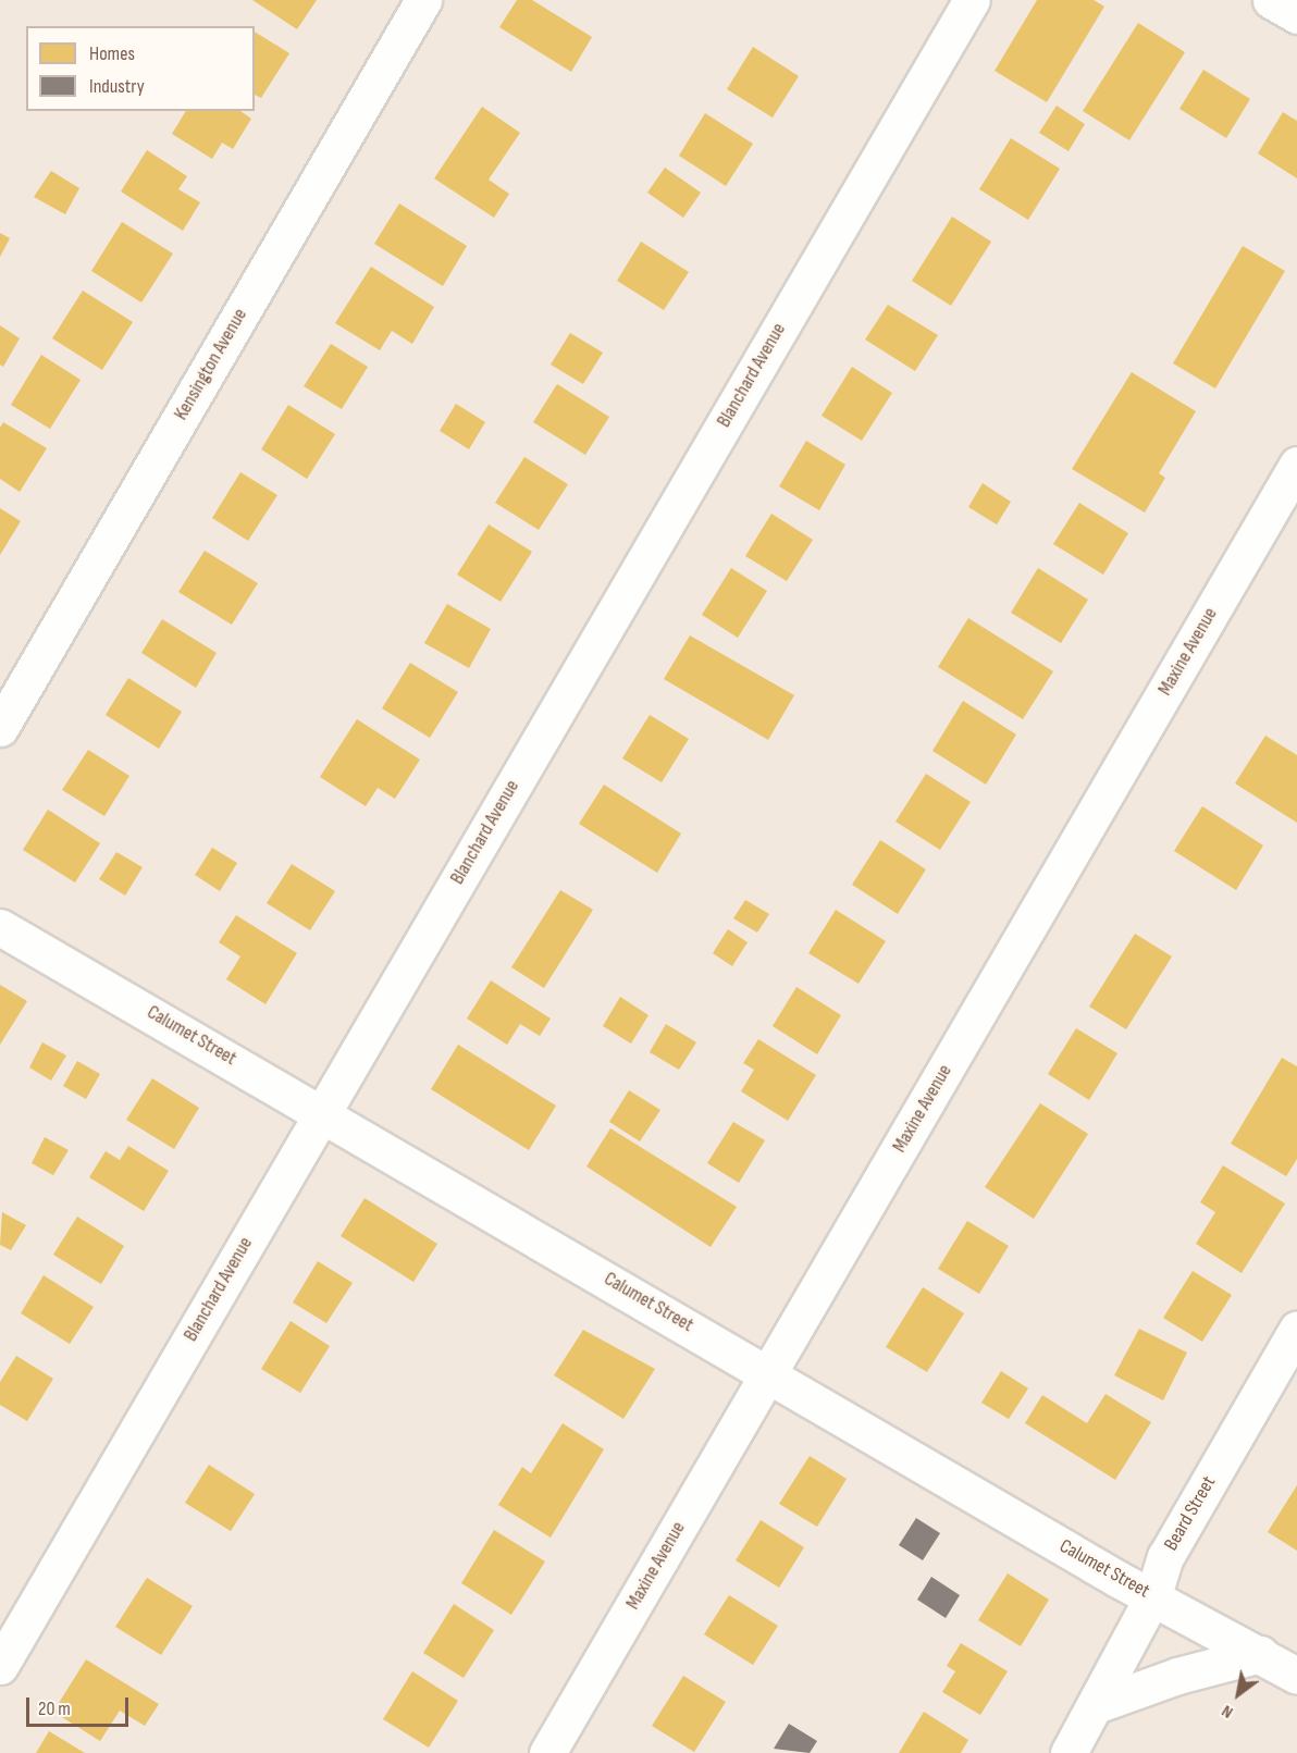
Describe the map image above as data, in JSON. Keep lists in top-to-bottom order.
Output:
{
  "streets": {
    "street": [
      "Kensington Avenue",
      "Blanchard Avenue",
      "Maxine Avenue",
      "Calumet Street",
      "Beard Street"
    ]
  },
  "crossings": [
    ["Blanchard Avenue", "Calumet Street"],
    ["Maxine Avenue", "Calumet Street"],
    ["Calumet Street", "Beard Street"]
  ],
  "legend": ["Homes", "Industry"],
  "scale_bar": "20 m",
  "north": "bottom left"
}
